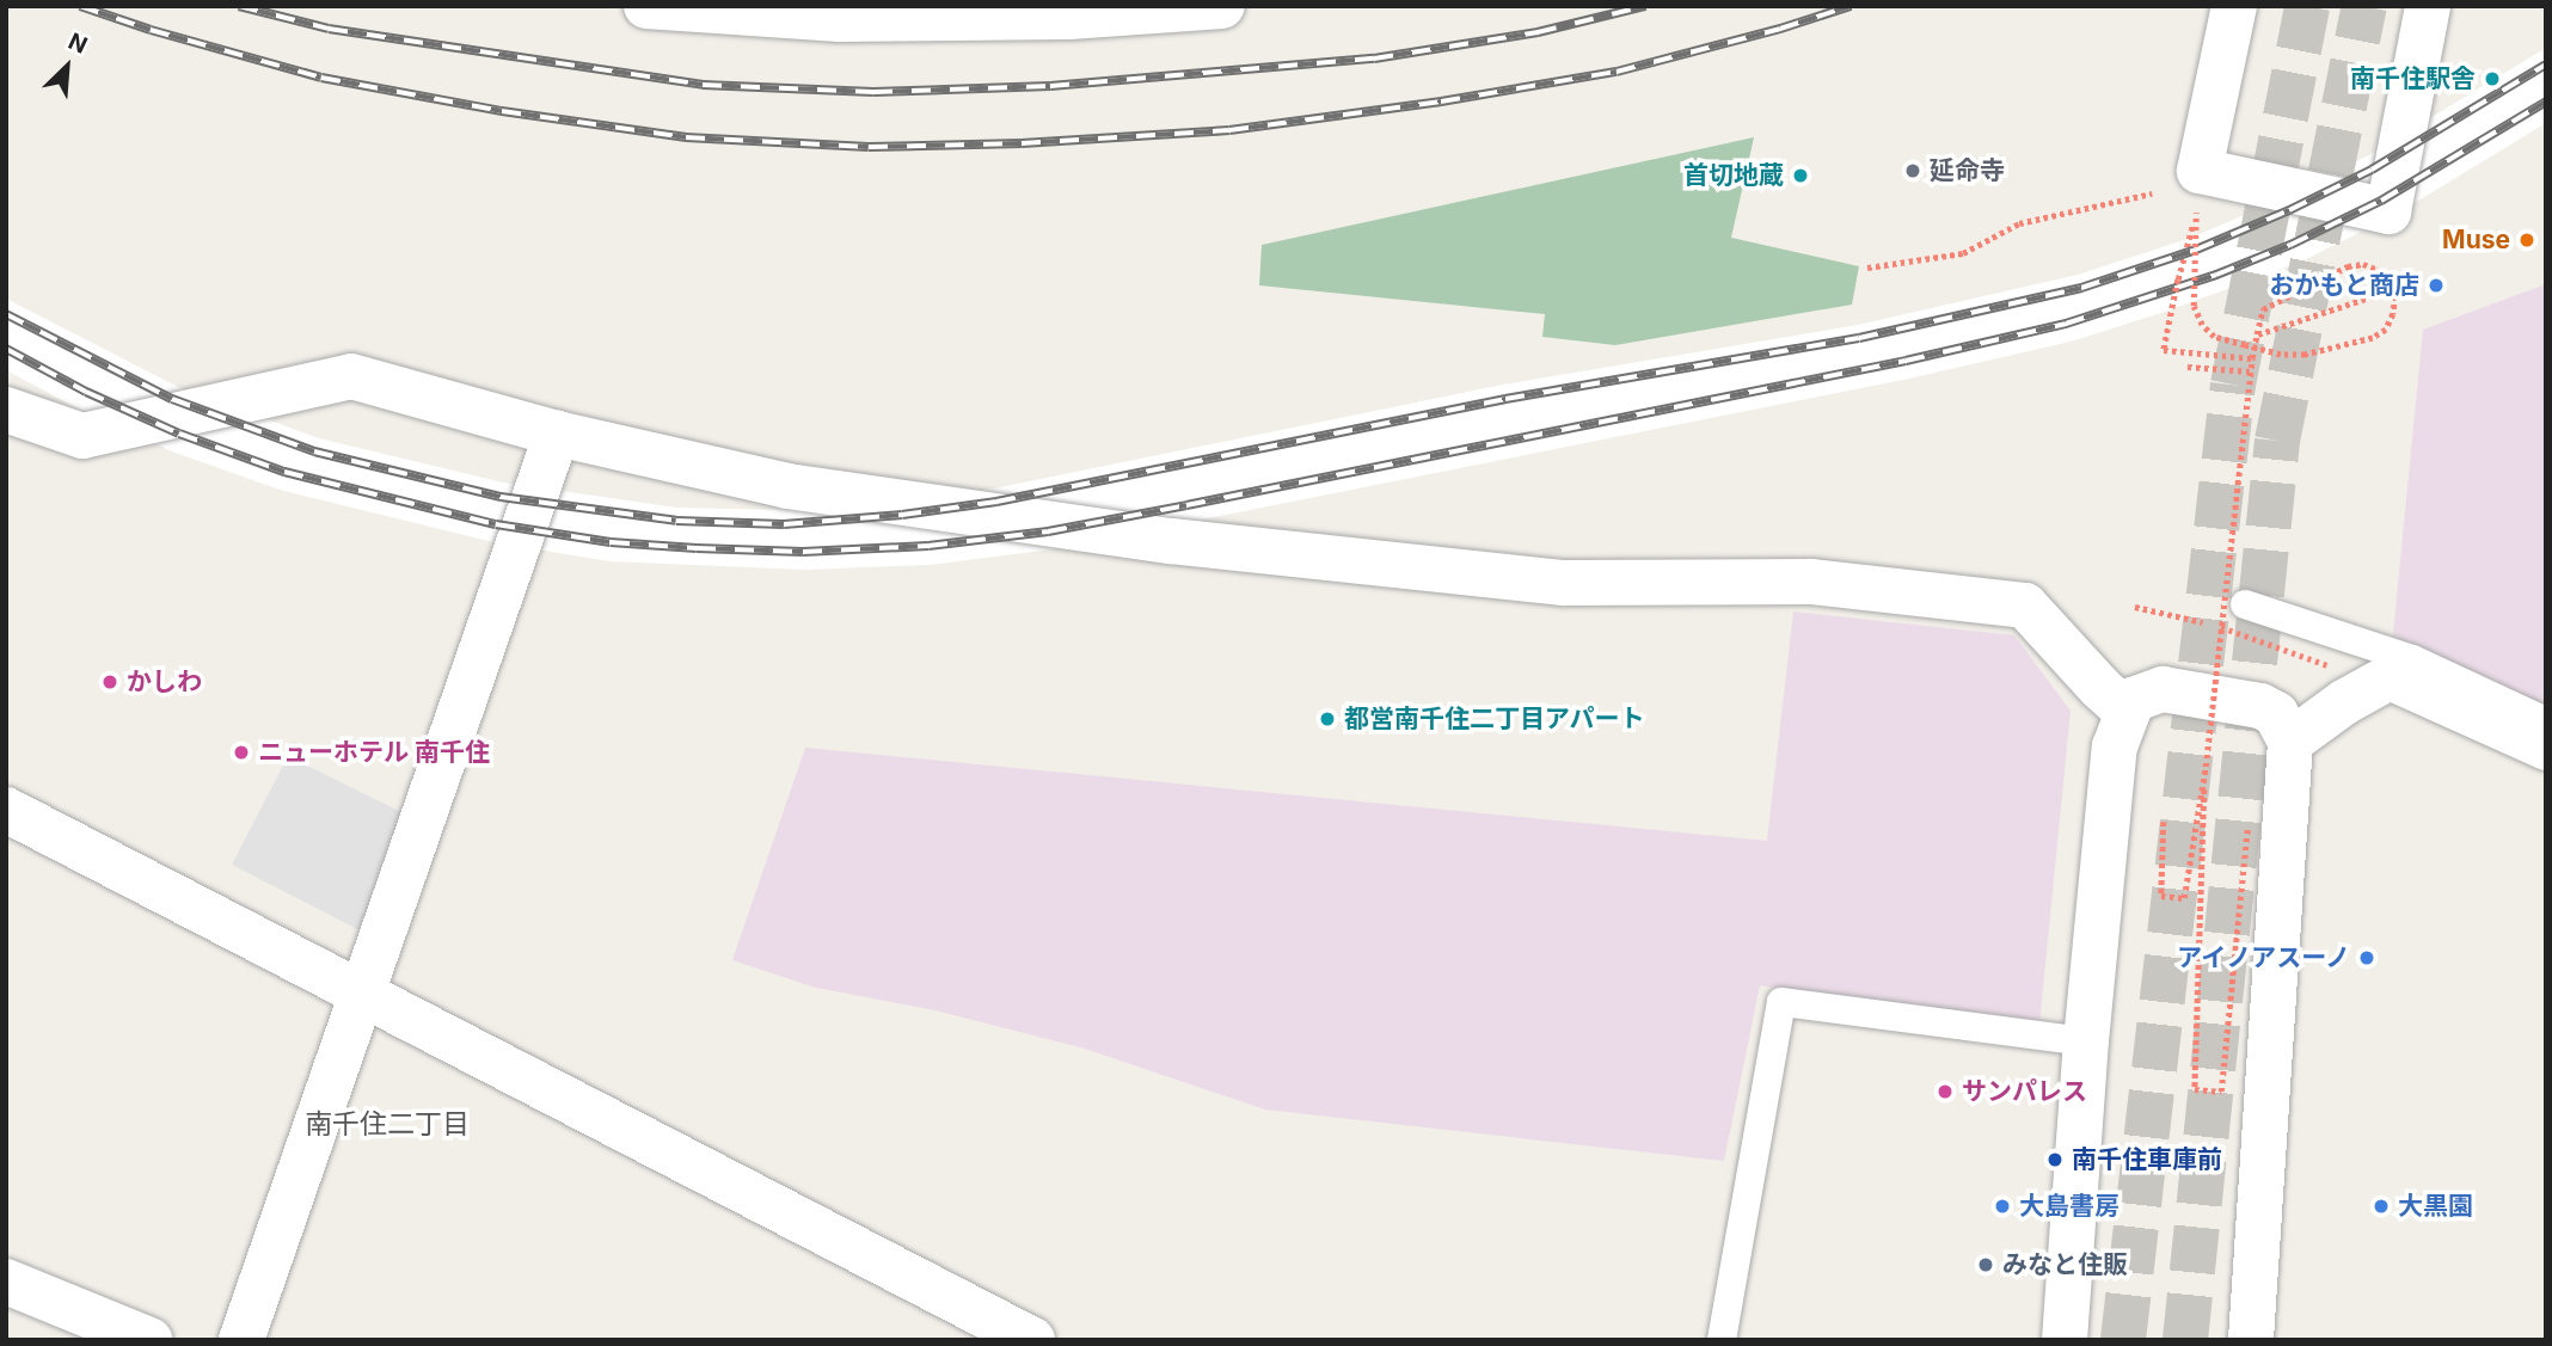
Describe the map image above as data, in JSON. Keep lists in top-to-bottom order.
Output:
{
  "districts": ["南千住二丁目"],
  "places": [
    "南千住駅舎",
    "延命寺",
    "首切地蔵",
    "Muse",
    "おかもと商店",
    "かしわ",
    "都営南千住二丁目アパート",
    "ニューホテル 南千住",
    "アイノアスーノ",
    "サンパレス",
    "南千住車庫前",
    "大島書房",
    "大黒園",
    "みなと住販"
  ],
  "north": "top right"
}
